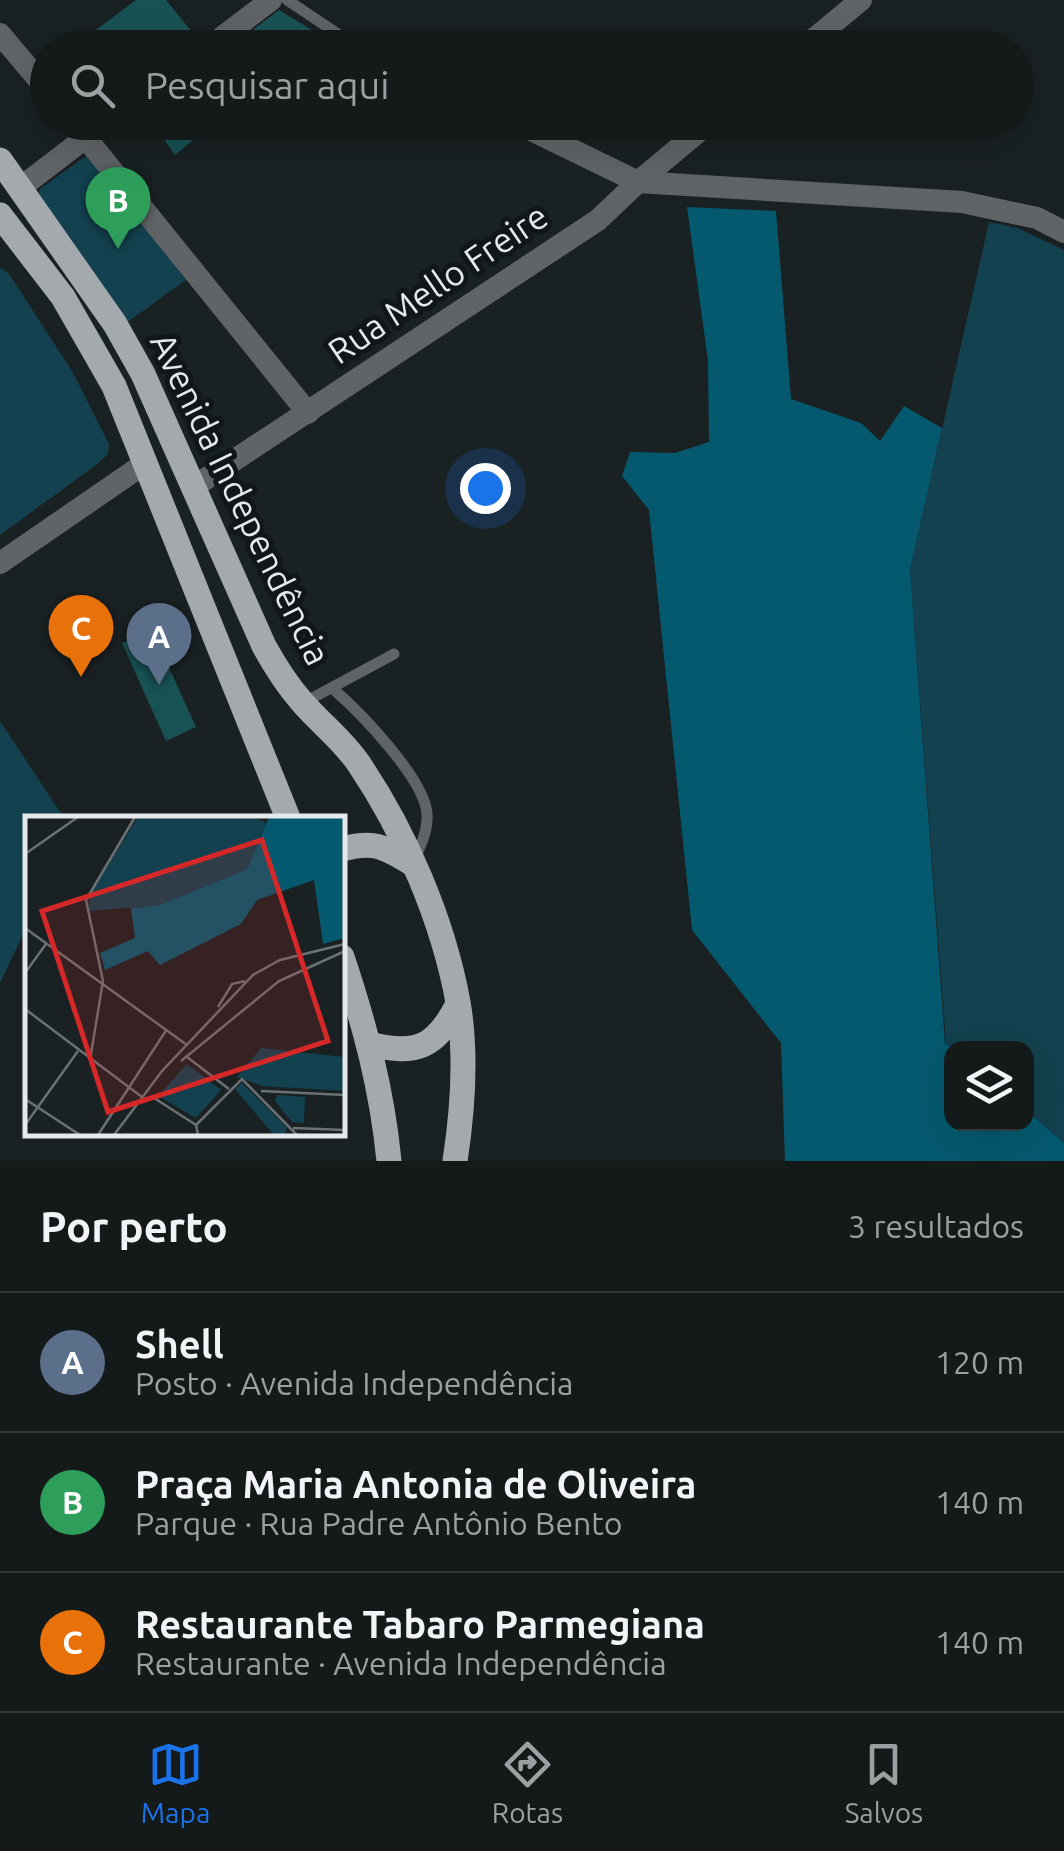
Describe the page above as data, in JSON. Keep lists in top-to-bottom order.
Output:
{
  "streets": {
    "main road": ["Avenida Independência"],
    "street": ["Rua Mello Freire"]
  },
  "crossings": [
    ["Rua Mello Freire", "Avenida Independência"]
  ],
  "page": {
    "search": "Pesquisar aqui",
    "pins": ["B", "C", "A"],
    "heading": ["Por perto", "3 resultados"],
    "list": [
      {
        "mark": "A",
        "name": "Shell",
        "note": "Posto · Avenida Independência",
        "value": "120 m"
      },
      {
        "mark": "B",
        "name": "Praça Maria Antonia de Oliveira",
        "note": "Parque · Rua Padre Antônio Bento",
        "value": "140 m"
      },
      {
        "mark": "C",
        "name": "Restaurante Tabaro Parmegiana",
        "note": "Restaurante · Avenida Independência",
        "value": "140 m"
      }
    ],
    "nav": ["Mapa", "Rotas", "Salvos"]
  }
}
